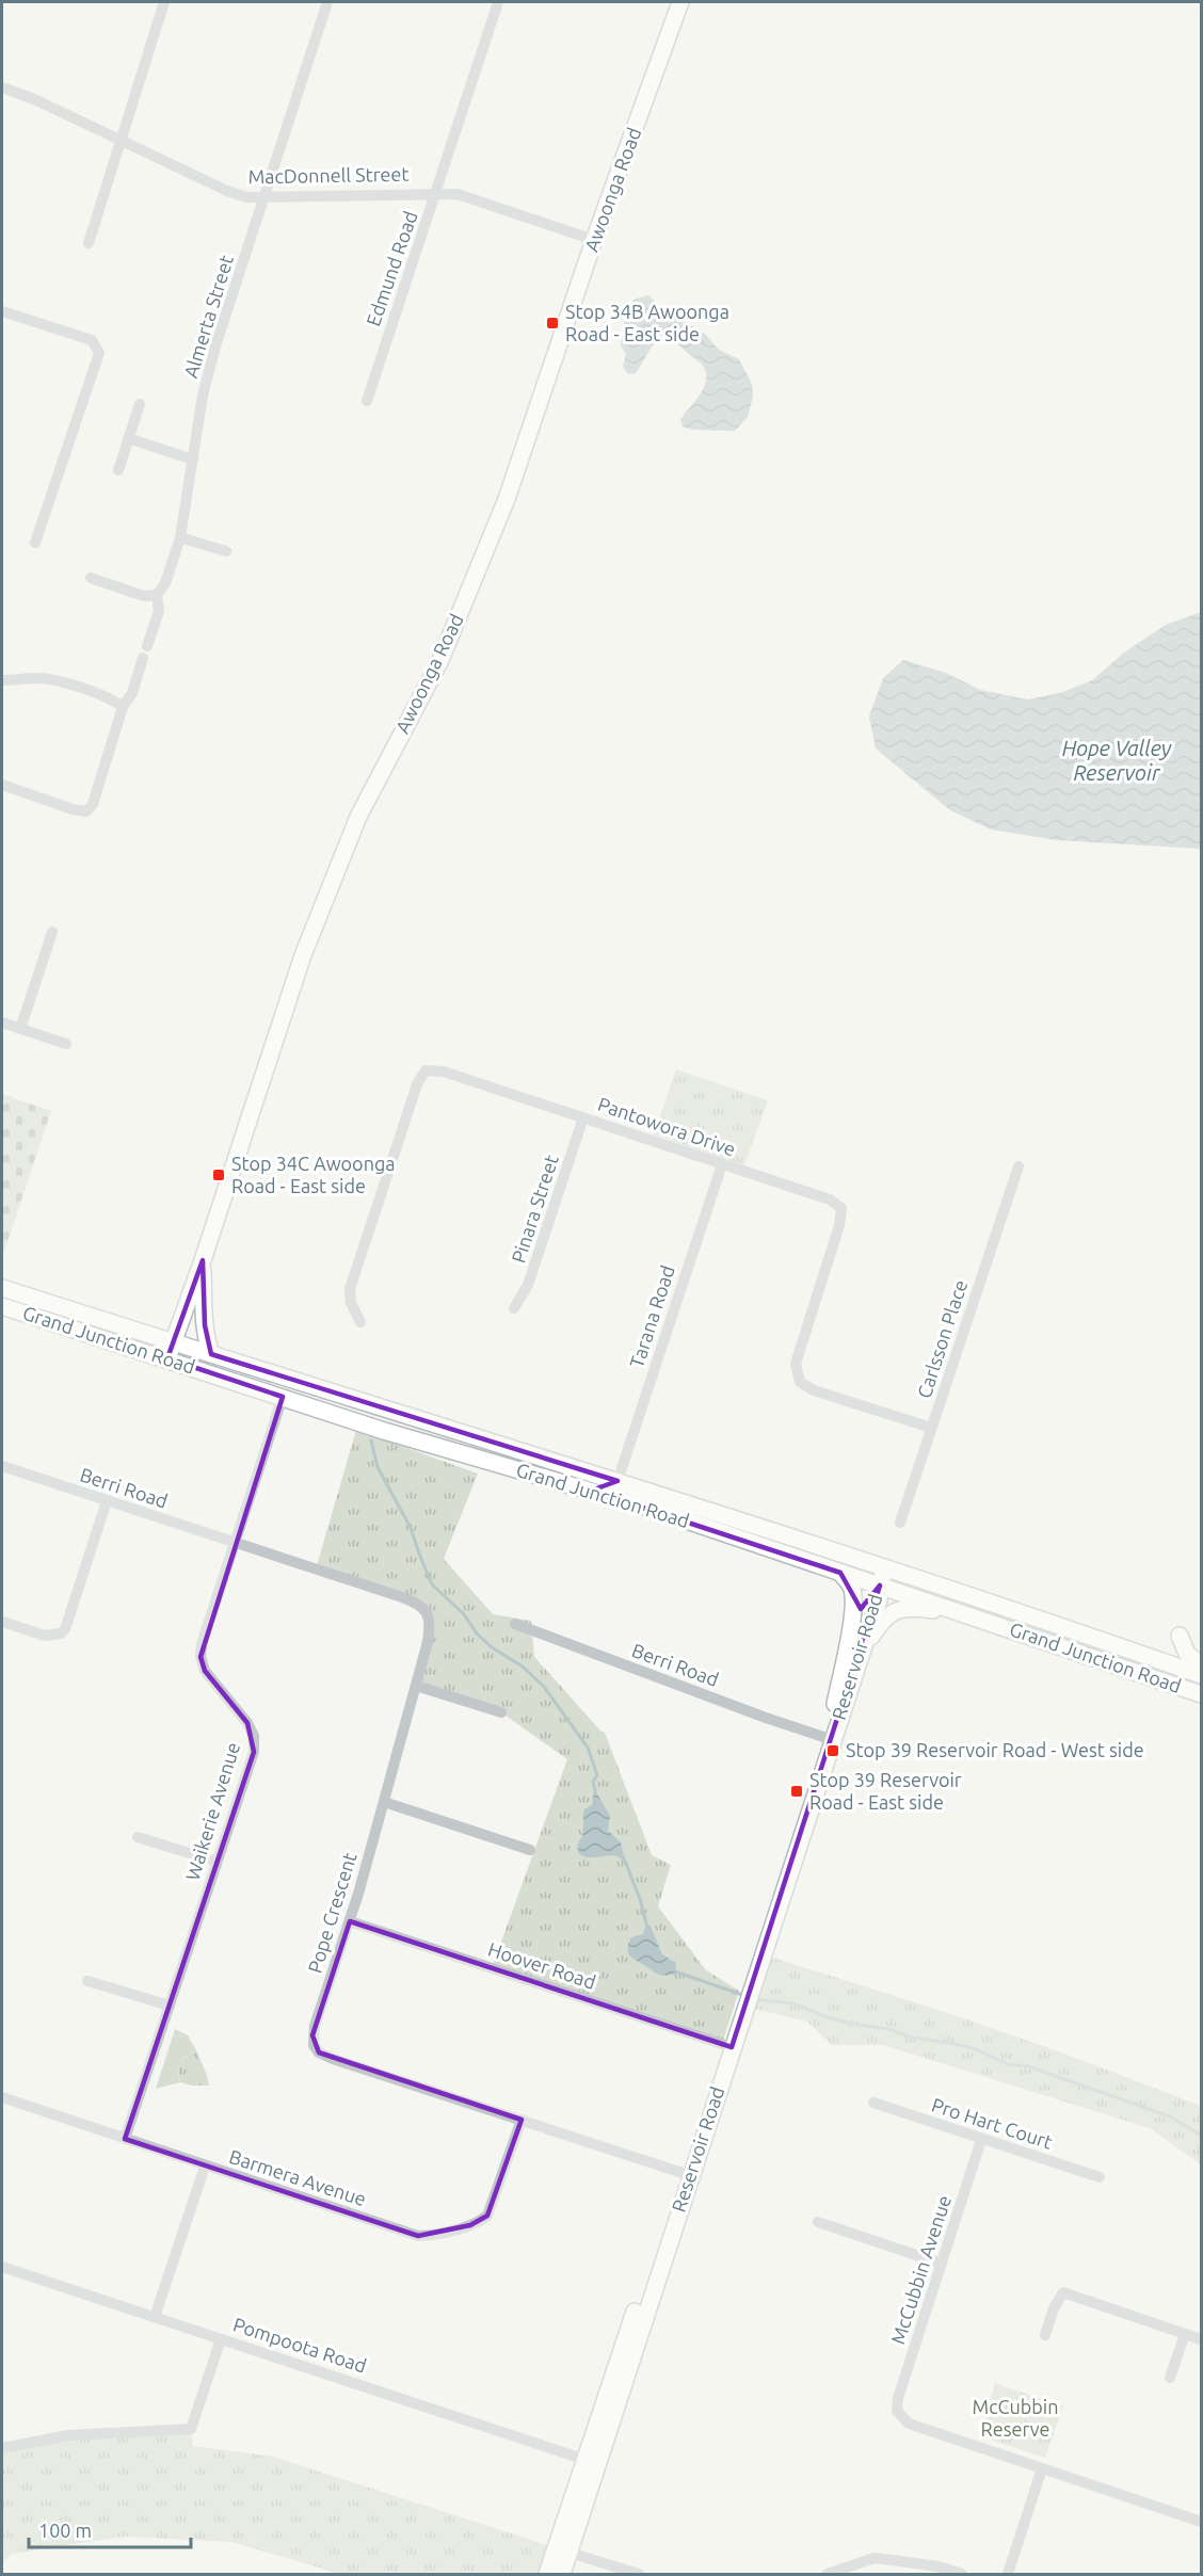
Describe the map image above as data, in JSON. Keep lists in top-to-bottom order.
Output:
{
  "streets": {
    "main road": ["Awoonga Road", "Grand Junction Road", "Reservoir Road"],
    "street": [
      "MacDonnell Street",
      "Edmund Road",
      "Almerta Street",
      "Pantowora Drive",
      "Pinara Street",
      "Tarana Road",
      "Carlsson Place",
      "Berri Road",
      "Waikerie Avenue",
      "Pope Crescent",
      "Hoover Road",
      "Pro Hart Court",
      "Barmera Avenue",
      "McCubbin Avenue",
      "Pompoota Road"
    ]
  },
  "crossings": [
    ["MacDonnell Street", "Awoonga Road"],
    ["MacDonnell Street", "Edmund Road"],
    ["MacDonnell Street", "Almerta Street"],
    ["Awoonga Road", "Grand Junction Road"],
    ["Pantowora Drive", "Pinara Street"],
    ["Pantowora Drive", "Tarana Road"],
    ["Pantowora Drive", "Carlsson Place"],
    ["Tarana Road", "Grand Junction Road"],
    ["Grand Junction Road", "Reservoir Road"],
    ["Grand Junction Road", "Waikerie Avenue"],
    ["Berri Road", "Reservoir Road"],
    ["Berri Road", "Waikerie Avenue"],
    ["Berri Road", "Pope Crescent"],
    ["Reservoir Road", "Pope Crescent"],
    ["Reservoir Road", "Hoover Road"],
    ["Reservoir Road", "Pompoota Road"],
    ["Waikerie Avenue", "Pope Crescent"],
    ["Waikerie Avenue", "Barmera Avenue"],
    ["Pope Crescent", "Hoover Road"],
    ["Pope Crescent", "Barmera Avenue"],
    ["Pro Hart Court", "McCubbin Avenue"]
  ],
  "water": ["Hope Valley Reservoir"],
  "parks": ["McCubbin Reserve"],
  "places": {
    "transit": [
      "Stop 34B Awoonga Road - East side",
      "Stop 34C Awoonga Road - East side",
      "Stop 39 Reservoir Road - West side",
      "Stop 39 Reservoir Road - East side"
    ]
  },
  "scale_bar": "100 m"
}
